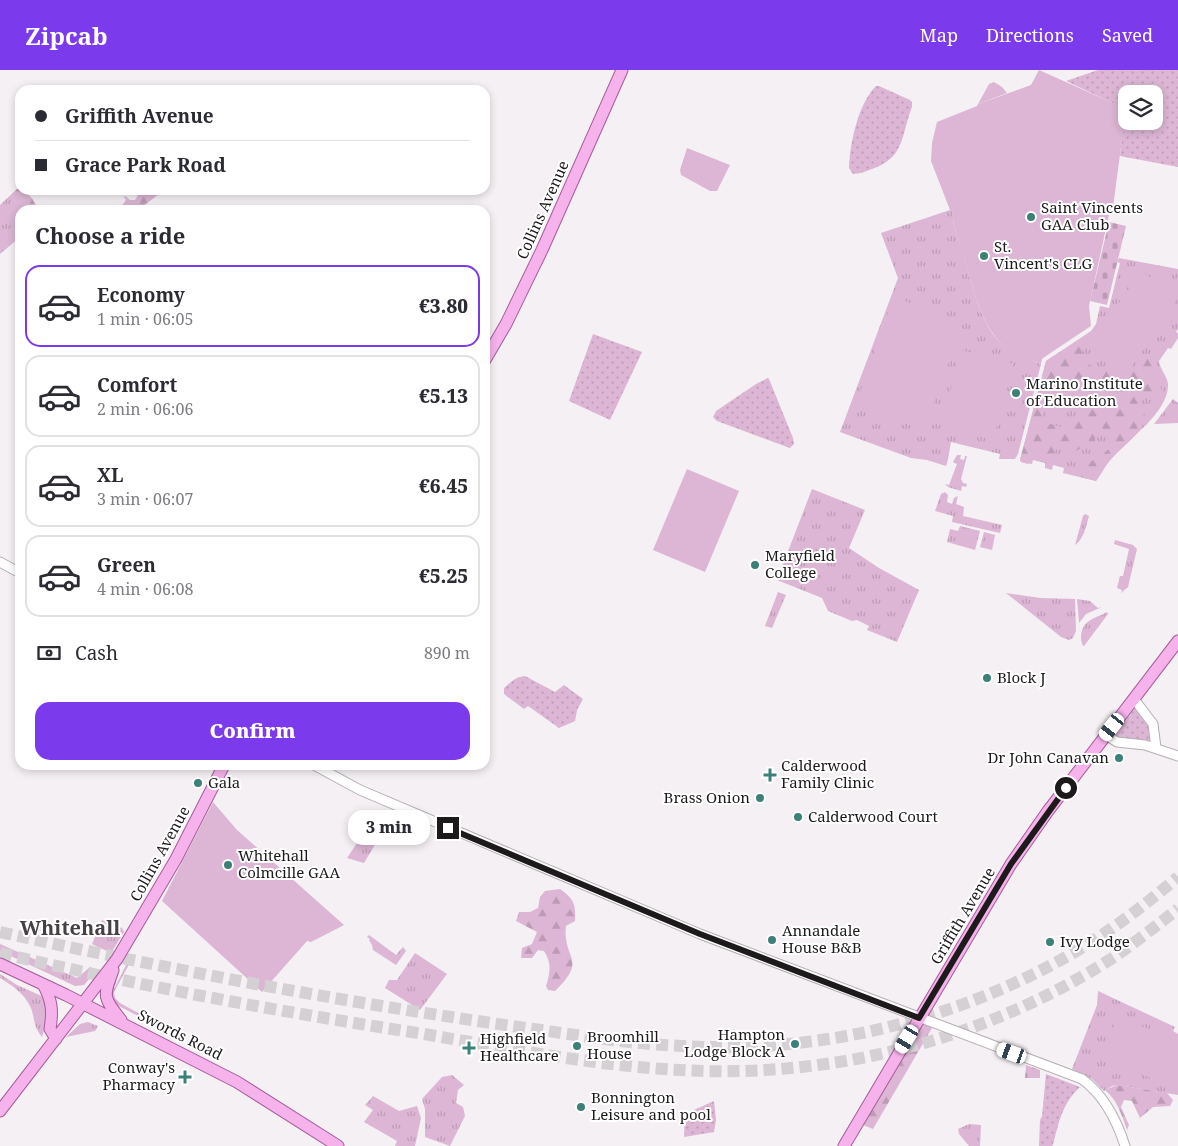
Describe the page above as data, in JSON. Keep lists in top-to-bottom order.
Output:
{
  "streets": {
    "main road": ["Collins Avenue", "Griffith Avenue", "Swords Road"]
  },
  "crossings": [
    ["Collins Avenue", "Swords Road"]
  ],
  "districts": ["Whitehall"],
  "places": {
    "other": [
      "Saint Vincents GAA Club",
      "St. Vincent's CLG",
      "Marino Institute of Education",
      "Maryfield College",
      "Block J",
      "Dr John Canavan",
      "Gala",
      "Brass Onion",
      "Calderwood Court",
      "Whitehall Colmcille GAA",
      "Annandale House B&B",
      "Ivy Lodge",
      "Hampton Lodge Block A",
      "Broomhill House",
      "Bonnington Leisure and pool"
    ],
    "health": ["Calderwood Family Clinic", "Highfield Healthcare", "Conway's Pharmacy"]
  },
  "page": {
    "header": "Zipcab",
    "nav": ["Map", "Directions", "Saved"],
    "banner": ["Griffith Avenue", "Grace Park Road"],
    "heading": "Choose a ride",
    "list": [
      {
        "name": "Economy",
        "note": "1 min · 06:05",
        "value": "€3.80"
      },
      {
        "name": "Comfort",
        "note": "2 min · 06:06",
        "value": "€5.13"
      },
      {
        "name": "XL",
        "note": "3 min · 06:07",
        "value": "€6.45"
      },
      {
        "name": "Green",
        "note": "4 min · 06:08",
        "value": "€5.25"
      }
    ],
    "pay": ["Cash", "890 m"],
    "buttons": "Confirm",
    "bubble": "3 min"
  }
}
